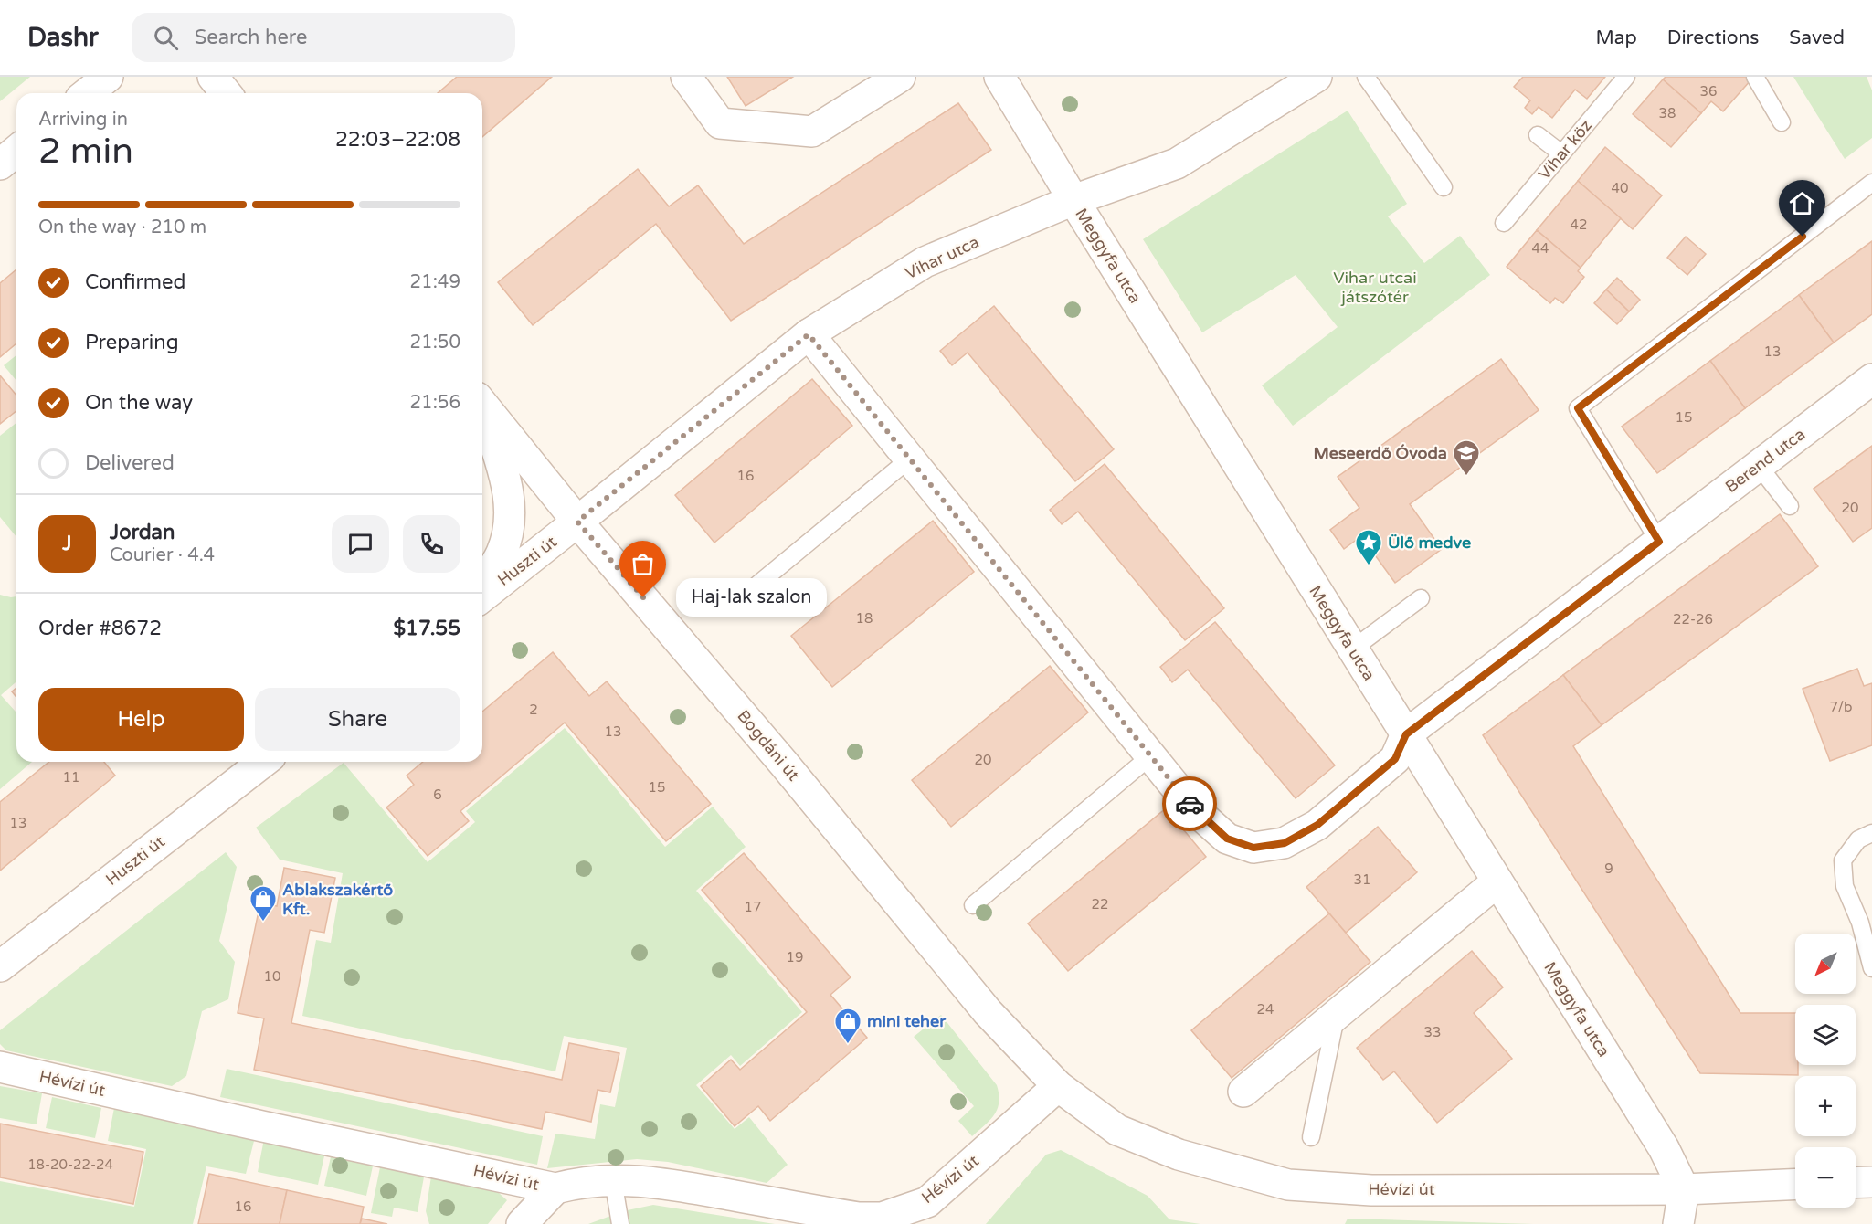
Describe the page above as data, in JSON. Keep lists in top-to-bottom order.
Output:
{
  "streets": {
    "street": [
      "Meggyfa utca",
      "Vihar utca",
      "Berend utca",
      "Huszti út",
      "Bogdáni út",
      "Hévízi út"
    ],
    "lane": ["Vihar köz"]
  },
  "crossings": [
    ["Meggyfa utca", "Vihar utca"],
    ["Meggyfa utca", "Berend utca"],
    ["Meggyfa utca", "Hévízi út"],
    ["Vihar utca", "Berend utca"],
    ["Vihar utca", "Huszti út"],
    ["Vihar utca", "Bogdáni út"],
    ["Huszti út", "Bogdáni út"],
    ["Bogdáni út", "Hévízi út"]
  ],
  "parks": ["Vihar utcai játszótér"],
  "places": {
    "school or university": ["Meseerdő Óvoda"],
    "place": ["Ülő medve"],
    "other": ["Haj-lak szalon"],
    "shop": ["Ablakszakértő Kft.", "mini teher"]
  },
  "house_numbers": [
    "36",
    "38",
    "40",
    "42",
    "44",
    "13",
    "15",
    "16",
    "20",
    "18",
    "22-26",
    "7/b",
    "2",
    "13",
    "20",
    "11",
    "15",
    "6",
    "13",
    "9",
    "31",
    "22",
    "17",
    "19",
    "10",
    "24",
    "33",
    "18-20-22-24",
    "16"
  ],
  "north": "bottom left",
  "page": {
    "header": "Dashr",
    "search": "Search here",
    "nav": ["Map", "Directions", "Saved"],
    "heading": ["2 min", "Arriving in", "22:03–22:08"],
    "panel": [
      "Jordan",
      "Courier · 4.4",
      "Order #8672",
      "$17.55"
    ],
    "bar": "On the way · 210 m",
    "list": [
      ["Confirmed", "21:49"],
      ["Preparing", "21:50"],
      ["On the way", "21:56"],
      "Delivered"
    ],
    "round": "J",
    "bubble": "Haj-lak szalon",
    "buttons": ["Help", "Share"],
    "map_buttons": ["+", "−"]
  }
}
